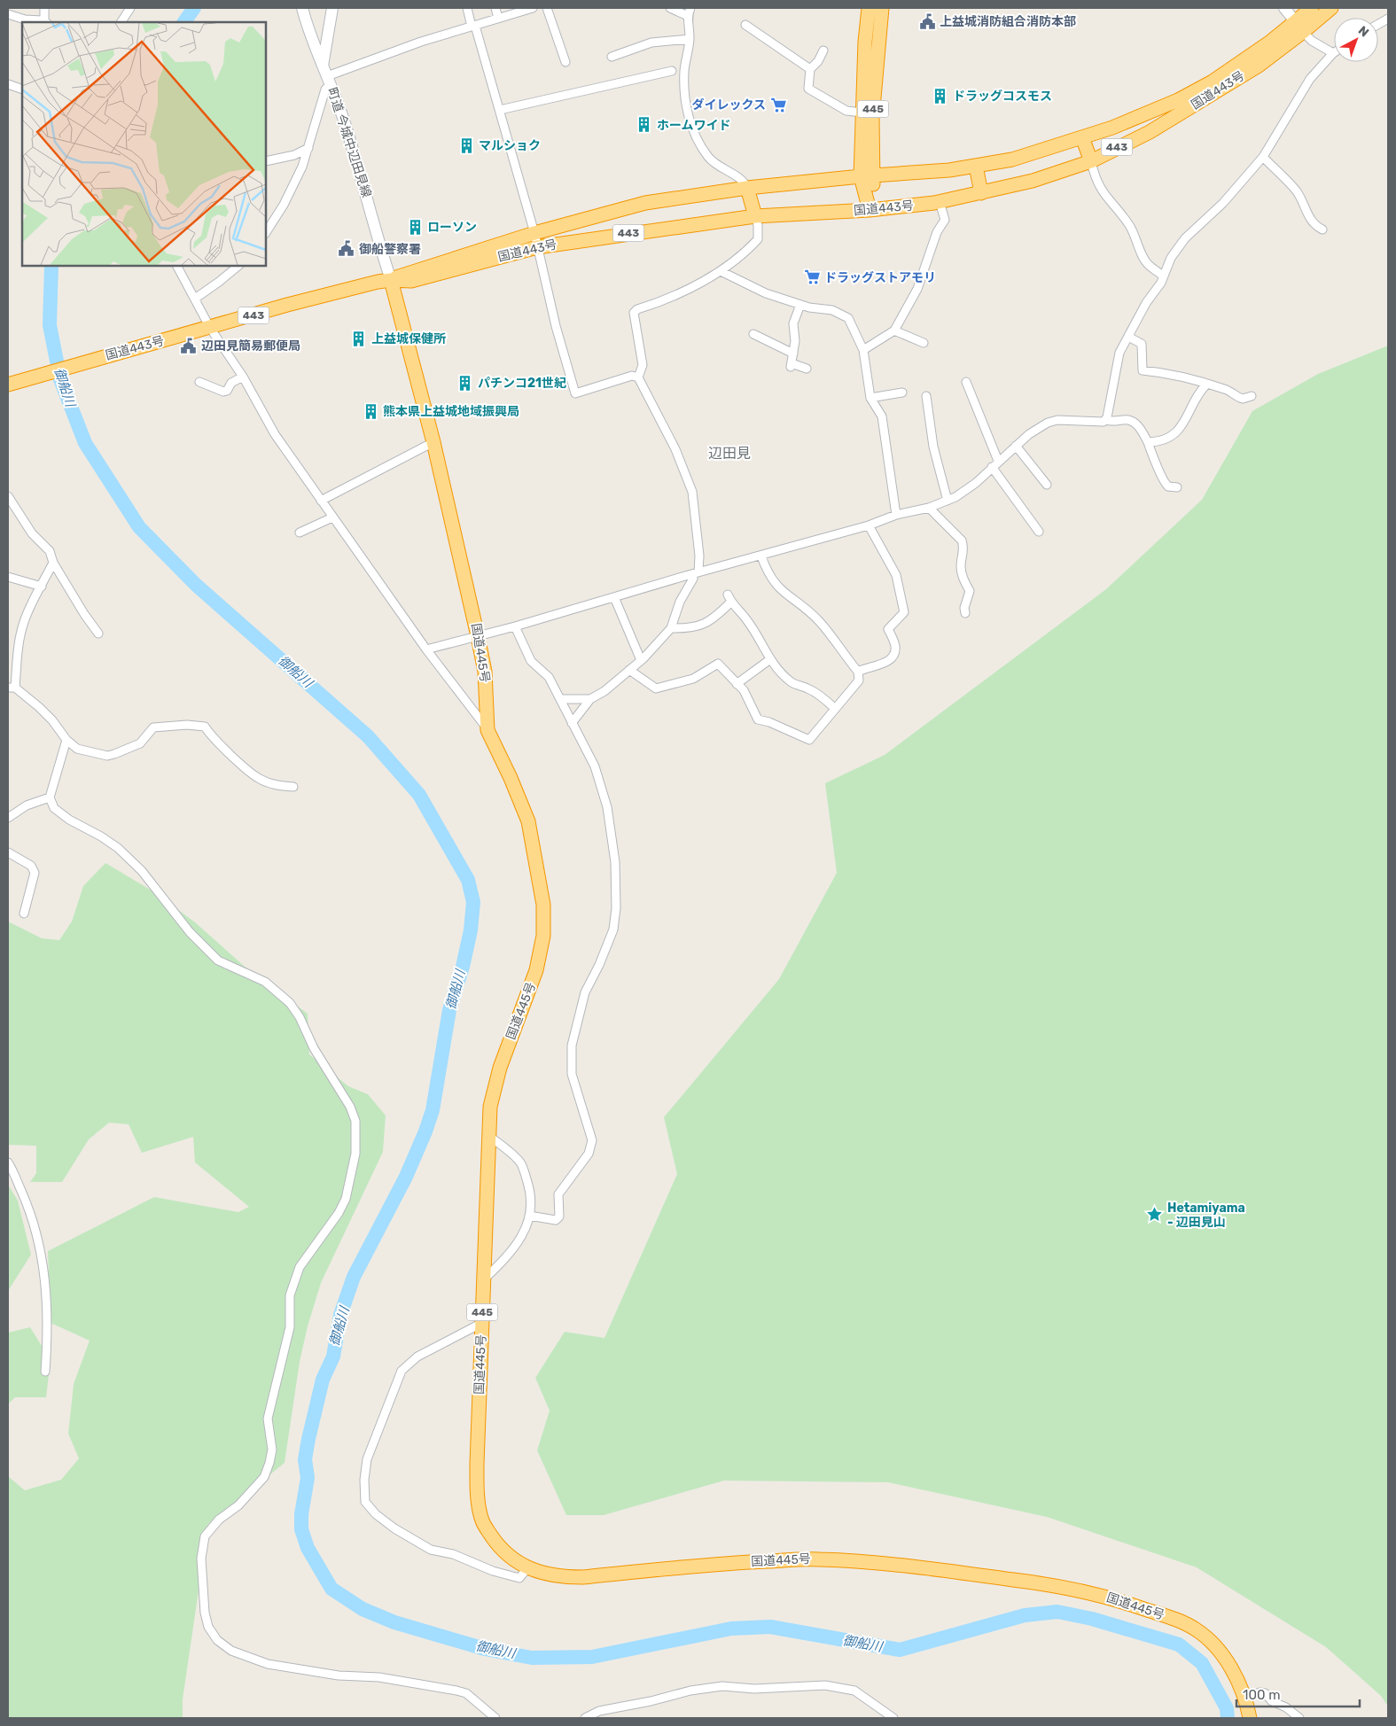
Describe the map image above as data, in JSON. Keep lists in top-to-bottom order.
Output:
{
  "streets": {
    "highway": [
      "国道443号",
      "445",
      "443",
      "国道445号"
    ],
    "street": ["町道 今城中辺田見線"]
  },
  "crossings": [
    ["国道443号", "445"],
    ["国道443号", "町道 今城中辺田見線"],
    ["国道443号", "国道445号"],
    ["町道 今城中辺田見線", "国道445号"]
  ],
  "districts": ["辺田見"],
  "water": ["御船川"],
  "places": {
    "public building": ["上益城消防組合消防本部", "御船警察署", "辺田見簡易郵便局"],
    "building": [
      "ドラッグコスモス",
      "ホームワイド",
      "マルショク",
      "ローソン",
      "上益城保健所",
      "パチンコ21世紀",
      "熊本県上益城地域振興局"
    ],
    "supermarket": ["ダイレックス", "ドラッグストアモリ"],
    "place": ["Hetamiyama - 辺田見山"]
  },
  "scale_bar": "100 m",
  "north": "top right"
}
